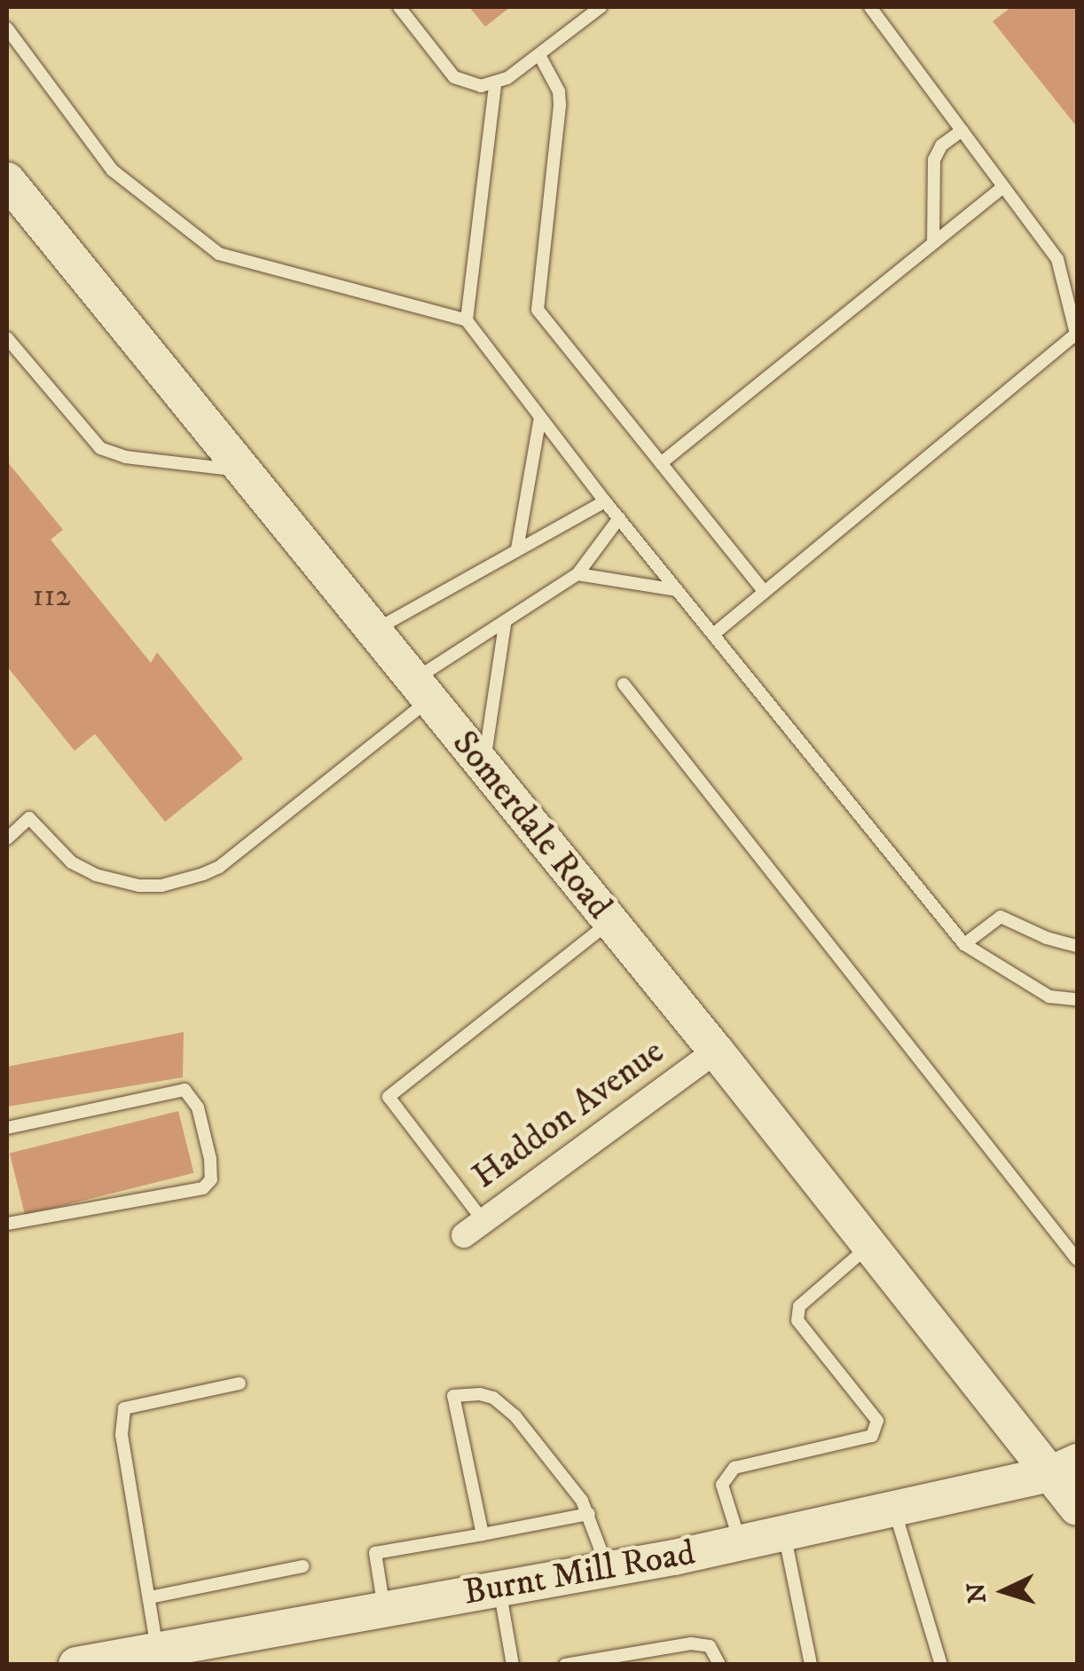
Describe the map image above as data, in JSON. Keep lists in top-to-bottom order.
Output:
{
  "streets": {
    "main road": ["Somerdale Road", "Burnt Mill Road"],
    "street": ["Haddon Avenue"]
  },
  "crossings": [
    ["Somerdale Road", "Haddon Avenue"],
    ["Somerdale Road", "Burnt Mill Road"]
  ],
  "house_numbers": ["112"],
  "north": "left"
}
